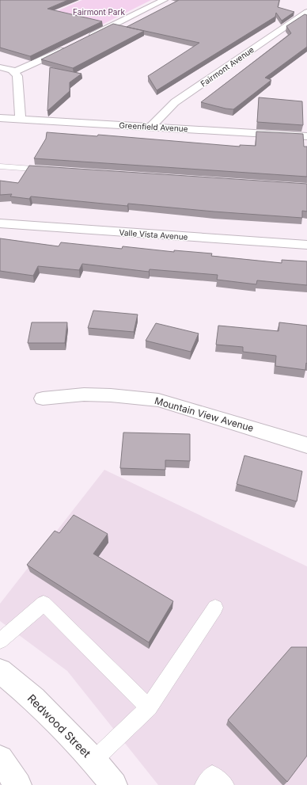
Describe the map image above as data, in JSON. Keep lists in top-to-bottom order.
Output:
{
  "streets": {
    "street": [
      "Fairmont Avenue",
      "Greenfield Avenue",
      "Valle Vista Avenue",
      "Mountain View Avenue",
      "Redwood Street"
    ]
  },
  "crossings": [
    ["Fairmont Avenue", "Greenfield Avenue"]
  ],
  "parks": ["Fairmont Park"]
}
